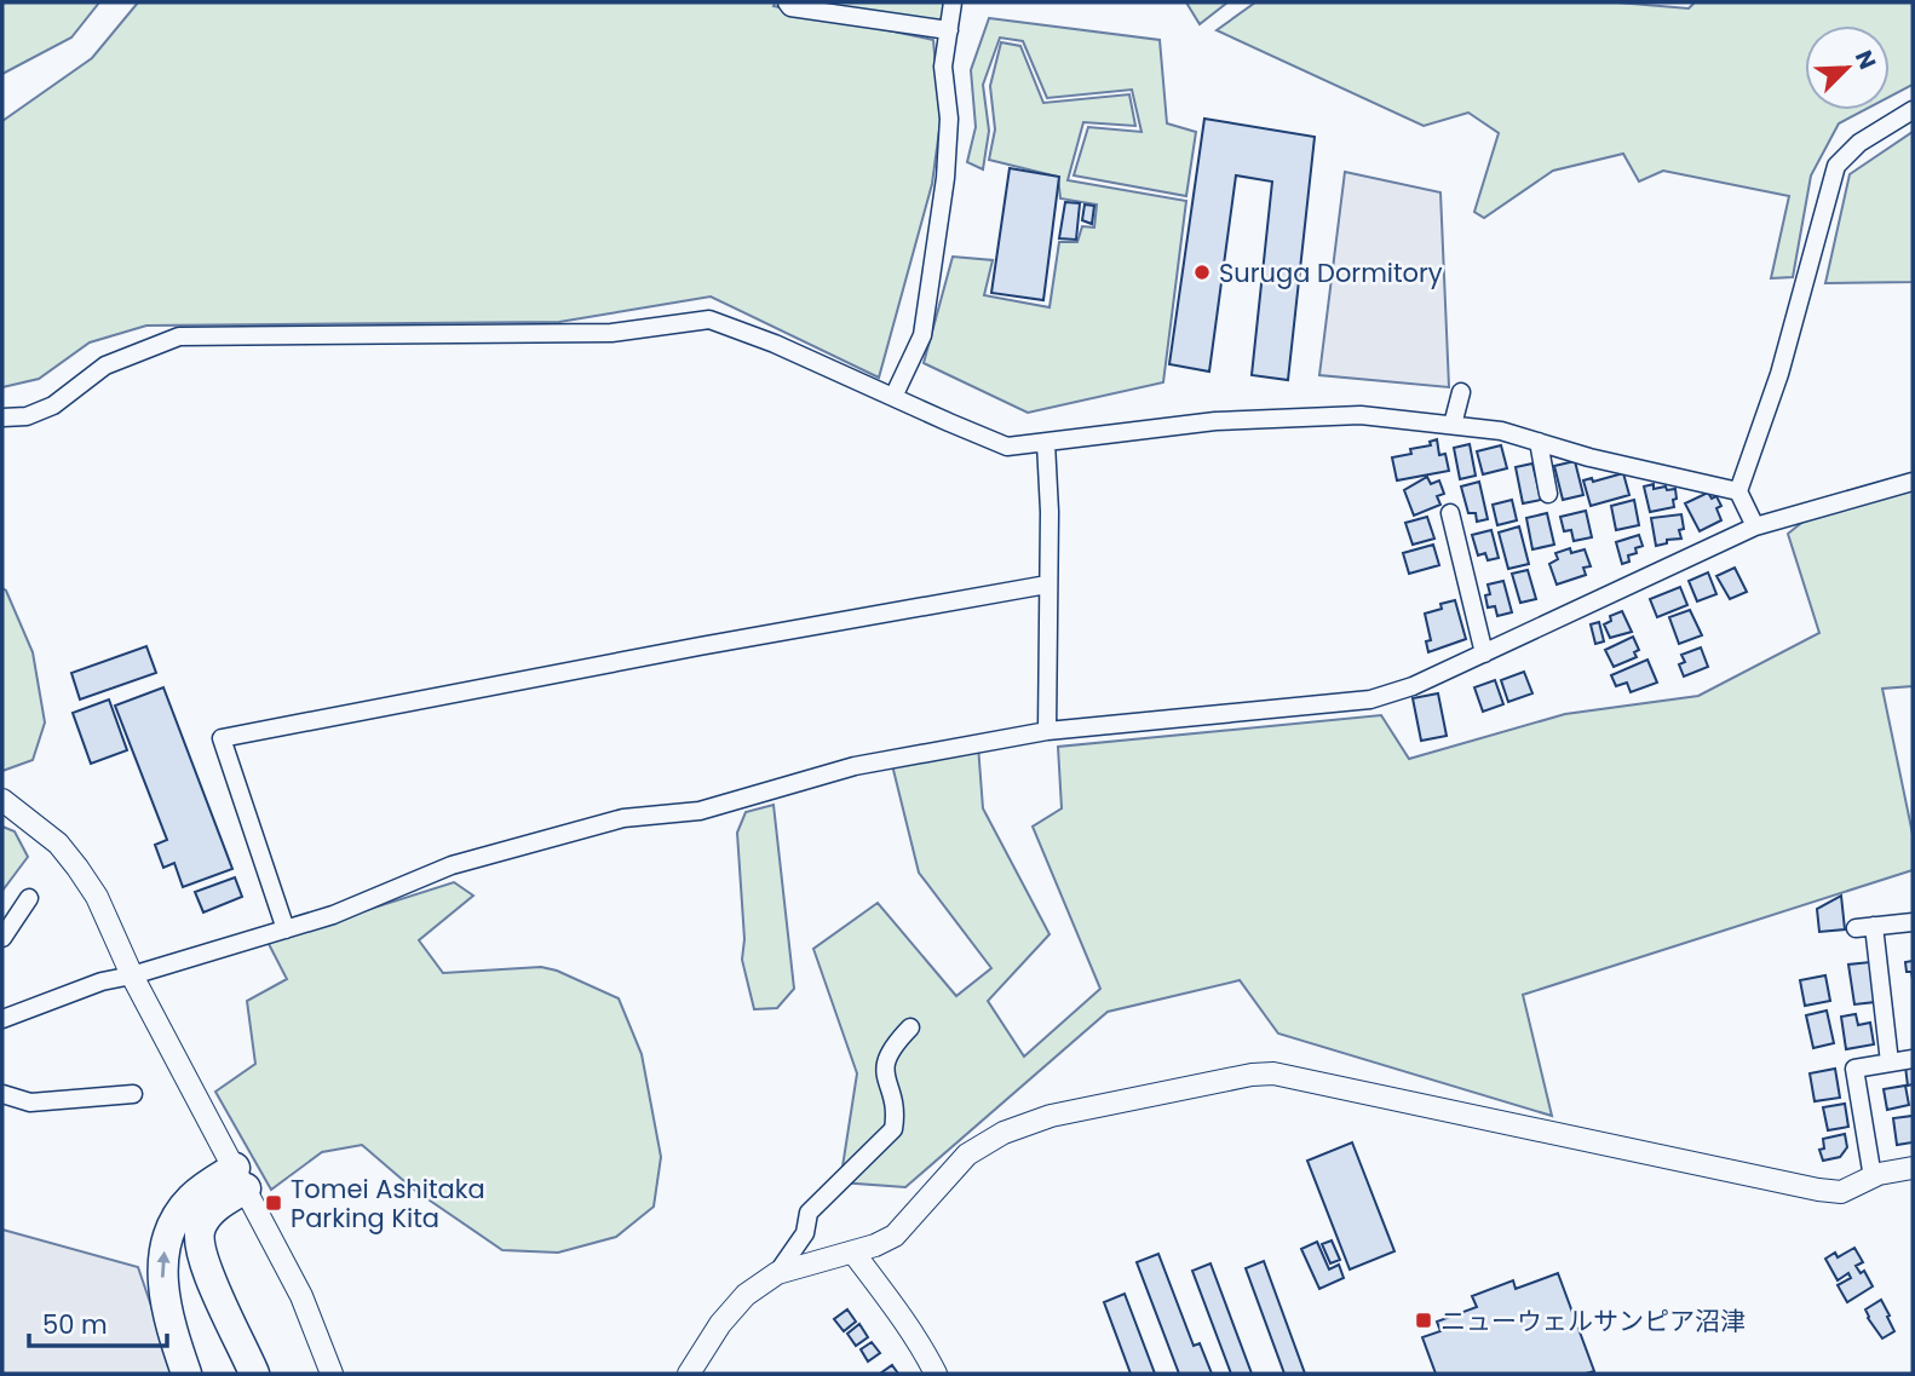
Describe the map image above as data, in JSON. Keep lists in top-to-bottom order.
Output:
{
  "places": {
    "other": ["Suruga Dormitory"],
    "transit": ["Tomei Ashitaka Parking Kita", "ニューウェルサンピア沼津"]
  },
  "scale_bar": "50 m",
  "north": "top right"
}
